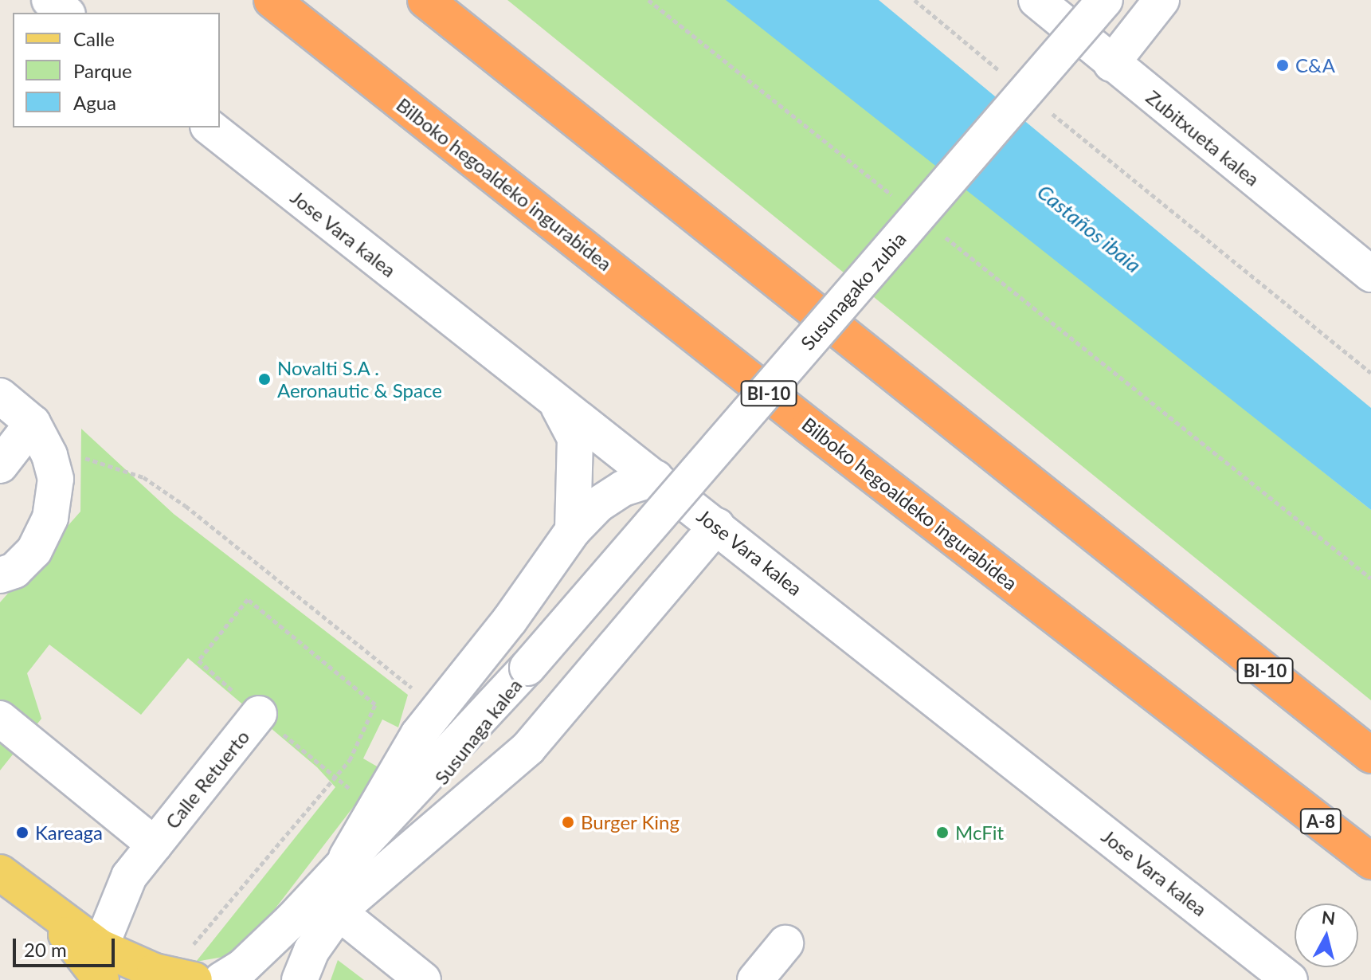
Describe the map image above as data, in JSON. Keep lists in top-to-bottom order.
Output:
{
  "streets": {
    "highway": ["Bilboko hegoaldeko ingurabidea", "BI-10", "A-8"],
    "street": [
      "Zubitxueta kalea",
      "Jose Vara kalea",
      "Susunagako zubia",
      "Susunaga kalea",
      "Calle Retuerto"
    ]
  },
  "crossings": [
    ["Jose Vara kalea", "Susunaga kalea"],
    ["Susunagako zubia", "Susunaga kalea"]
  ],
  "water": ["Castaños ibaia"],
  "places": [
    "C&A",
    "Novalti S.A . Aeronautic & Space",
    "Burger King",
    "Kareaga",
    "McFit"
  ],
  "legend": ["Calle", "Parque", "Agua"],
  "scale_bar": "20 m",
  "north": "top"
}
